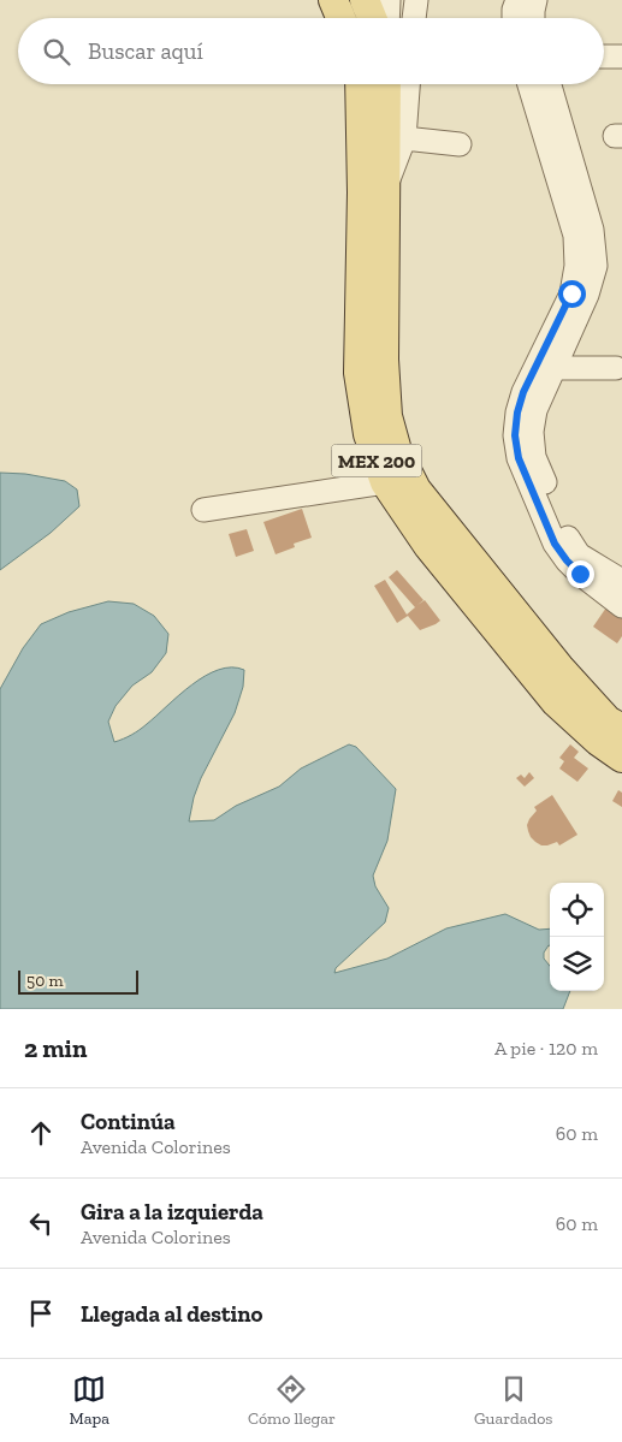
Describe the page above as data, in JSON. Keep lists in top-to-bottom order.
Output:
{
  "streets": {
    "main road": ["MEX 200"]
  },
  "scale_bar": "50 m",
  "page": {
    "search": "Buscar aquí",
    "scale": "50 m",
    "heading": ["2 min", "A pie · 120 m"],
    "list": [
      ["Continúa", "Avenida Colorines", "60 m"],
      ["Gira a la izquierda", "Avenida Colorines", "60 m"],
      "Llegada al destino"
    ],
    "nav": ["Mapa", "Cómo llegar", "Guardados"]
  }
}
